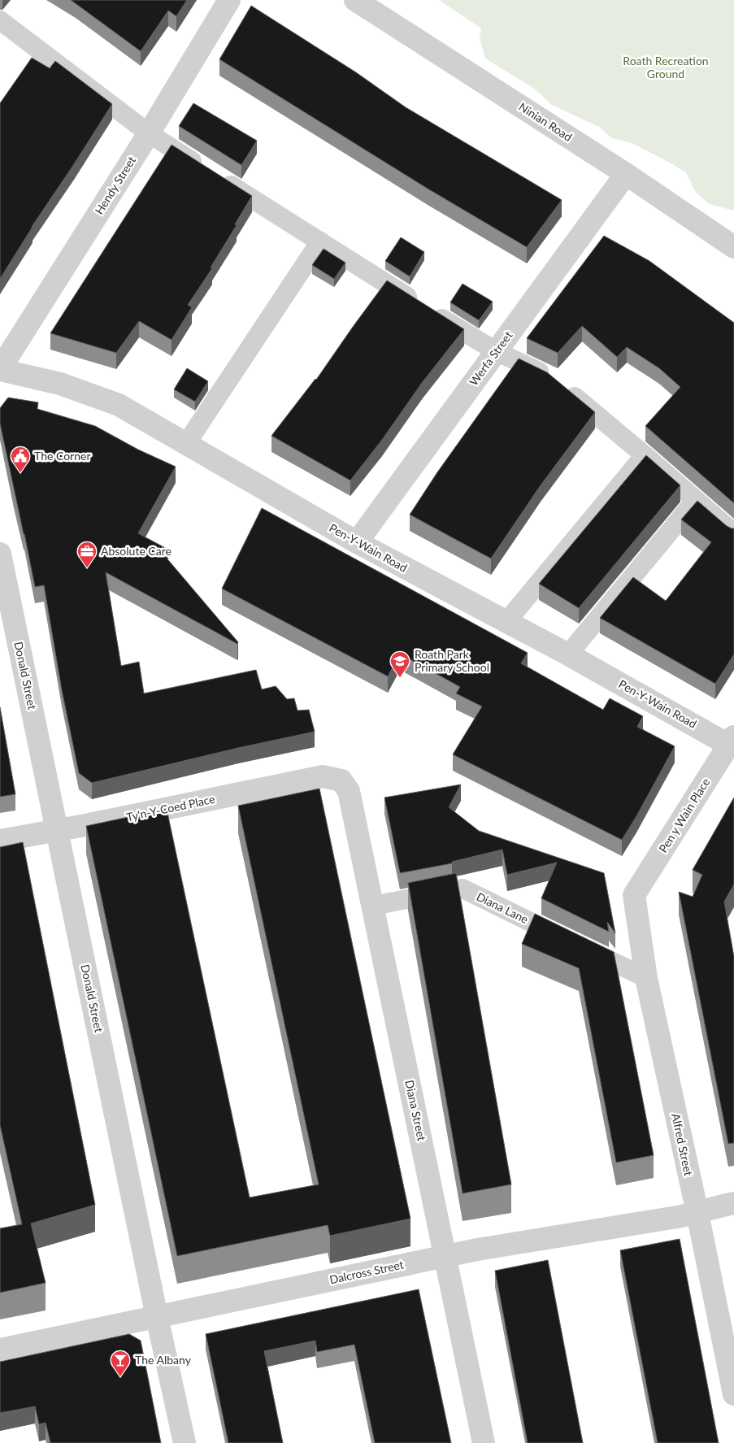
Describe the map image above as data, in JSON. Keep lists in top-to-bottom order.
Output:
{
  "streets": {
    "street": [
      "Ninian Road",
      "Hendy Street",
      "Werfa Street",
      "Pen-Y-Wain Road",
      "Donald Street",
      "Ty'n-Y-Coed Place",
      "Pen y Wain Place",
      "Diana Street",
      "Alfred Street",
      "Dalcross Street"
    ],
    "lane": ["Diana Lane"]
  },
  "crossings": [
    ["Ninian Road", "Werfa Street"],
    ["Hendy Street", "Pen-Y-Wain Road"],
    ["Werfa Street", "Pen-Y-Wain Road"],
    ["Pen-Y-Wain Road", "Pen y Wain Place"],
    ["Donald Street", "Ty'n-Y-Coed Place"],
    ["Donald Street", "Dalcross Street"],
    ["Ty'n-Y-Coed Place", "Diana Street"],
    ["Pen y Wain Place", "Alfred Street"],
    ["Diana Lane", "Diana Street"],
    ["Diana Lane", "Alfred Street"],
    ["Diana Street", "Dalcross Street"],
    ["Alfred Street", "Dalcross Street"]
  ],
  "parks": ["Roath Recreation Ground"],
  "places": {
    "public building": ["The Corner"],
    "office": ["Absolute Care"],
    "school or university": ["Roath Park Primary School"],
    "bar": ["The Albany"]
  }
}
